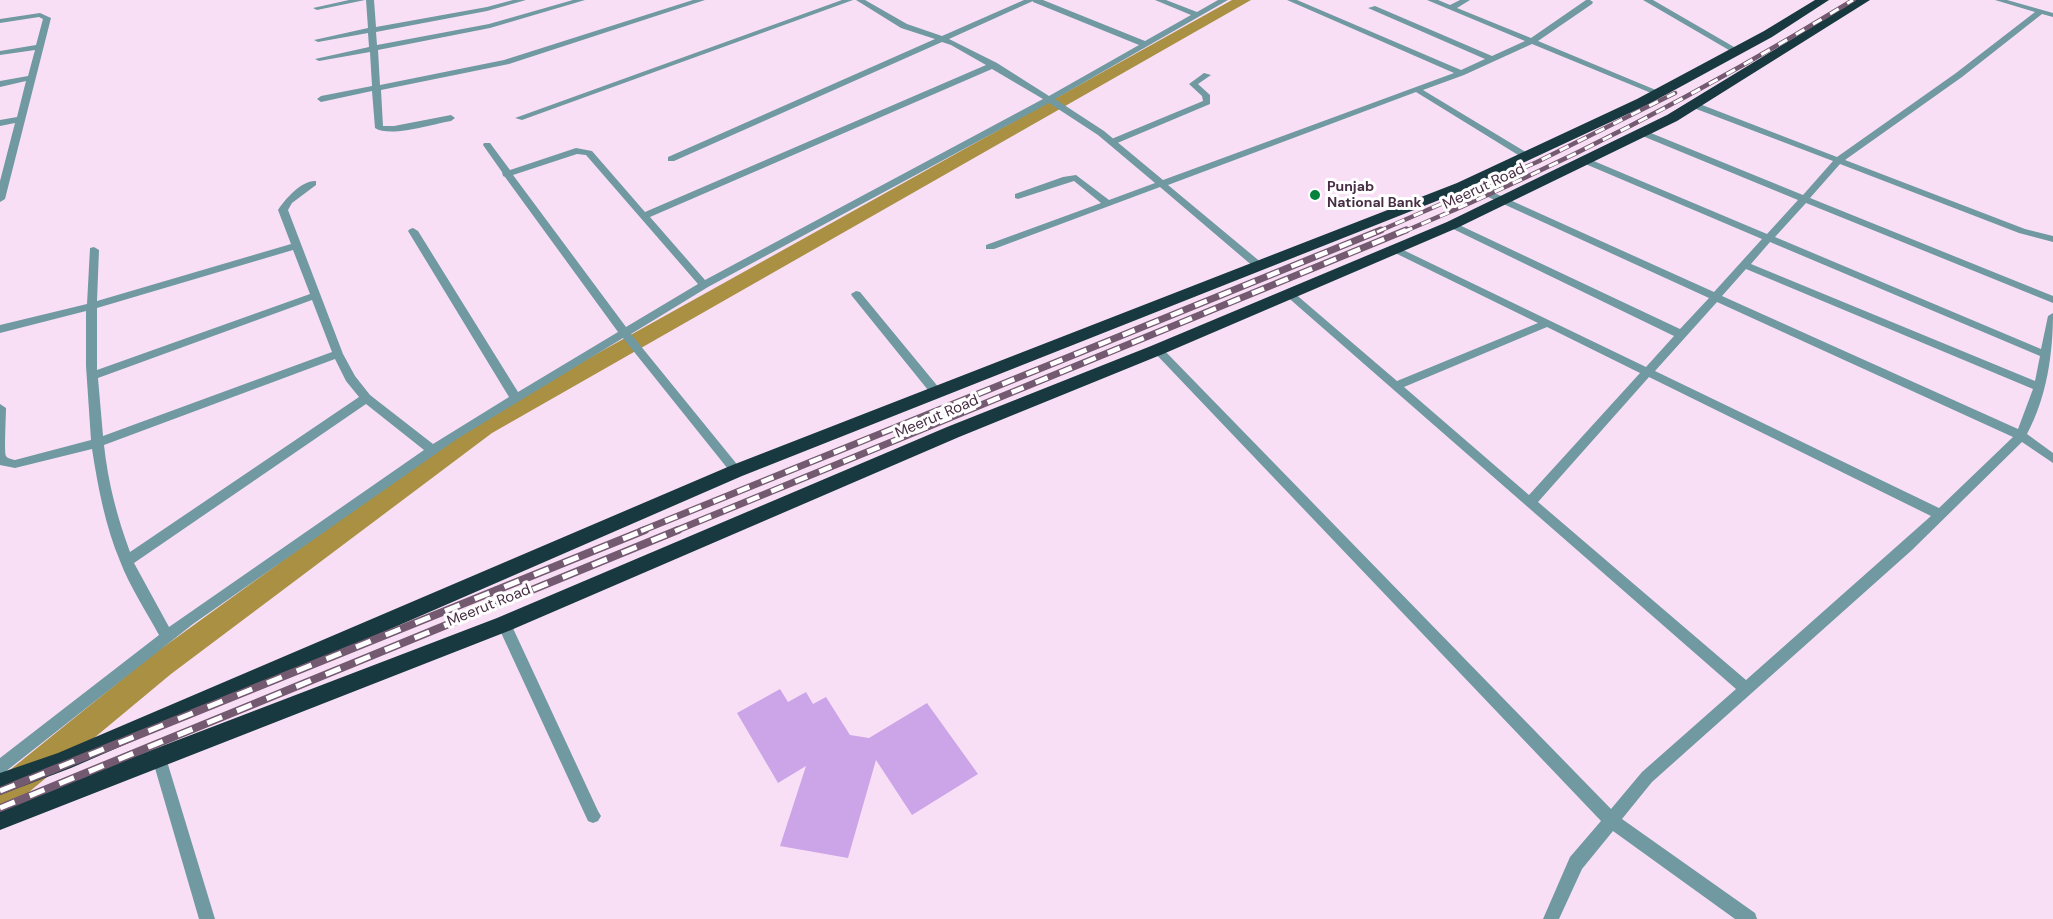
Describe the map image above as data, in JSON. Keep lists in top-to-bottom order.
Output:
{
  "streets": {
    "highway": ["Meerut Road"]
  },
  "places": ["Punjab National Bank"]
}
